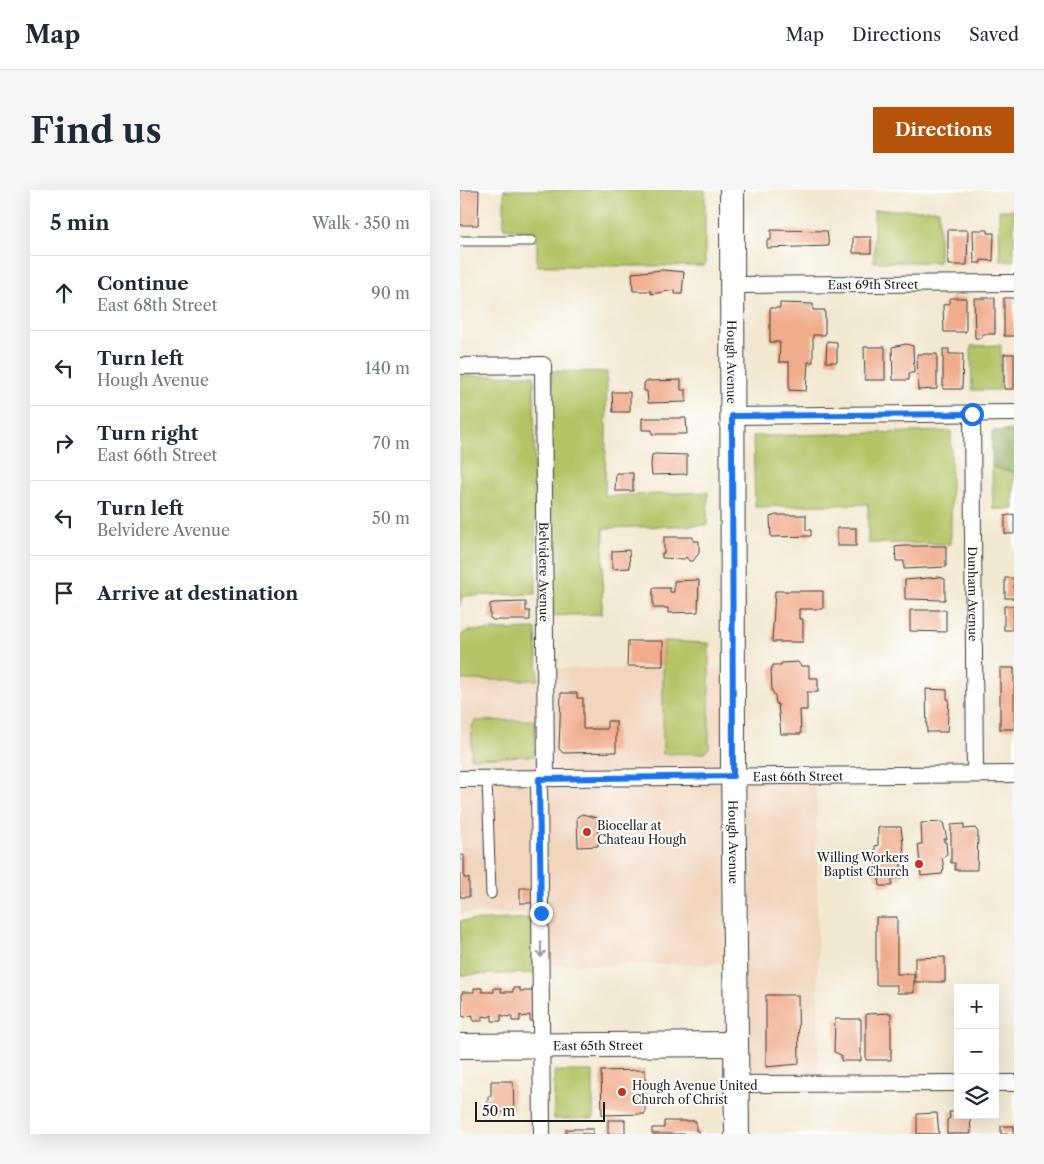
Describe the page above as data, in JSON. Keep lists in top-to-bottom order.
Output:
{
  "streets": {
    "street": [
      "East 69th Street",
      "Hough Avenue",
      "Belvidere Avenue",
      "Dunham Avenue",
      "East 66th Street",
      "East 65th Street"
    ]
  },
  "crossings": [
    ["East 69th Street", "Hough Avenue"],
    ["Hough Avenue", "East 66th Street"],
    ["Hough Avenue", "East 65th Street"],
    ["Belvidere Avenue", "East 66th Street"],
    ["Belvidere Avenue", "East 65th Street"],
    ["Dunham Avenue", "East 66th Street"]
  ],
  "places": ["Biocellar at Chateau Hough", "Willing Workers Baptist Church", "Hough Avenue United Church of Christ"],
  "scale_bar": "50 m",
  "page": {
    "header": "Map",
    "nav": ["Map", "Directions", "Saved"],
    "buttons": "Directions",
    "title": "Find us",
    "heading": ["5 min", "Walk · 350 m"],
    "list": [
      ["Continue", "East 68th Street", "90 m"],
      ["Turn left", "Hough Avenue", "140 m"],
      ["Turn right", "East 66th Street", "70 m"],
      ["Turn left", "Belvidere Avenue", "50 m"],
      "Arrive at destination"
    ],
    "map_buttons": ["+", "−"],
    "scale": "50 m"
  }
}
